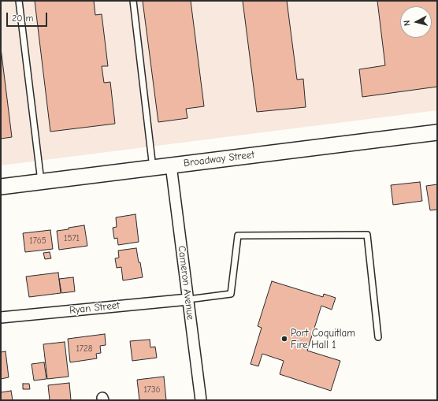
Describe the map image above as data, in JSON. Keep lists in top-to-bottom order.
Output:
{
  "streets": {
    "main road": ["Broadway Street"],
    "street": ["Cameron Avenue", "Ryan Street"]
  },
  "crossings": [
    ["Broadway Street", "Cameron Avenue"],
    ["Cameron Avenue", "Ryan Street"]
  ],
  "places": ["Port Coquitlam Fire Hall 1"],
  "house_numbers": [
    "1571",
    "1765",
    "1728",
    "1736"
  ],
  "scale_bar": "20 m",
  "north": "left"
}
